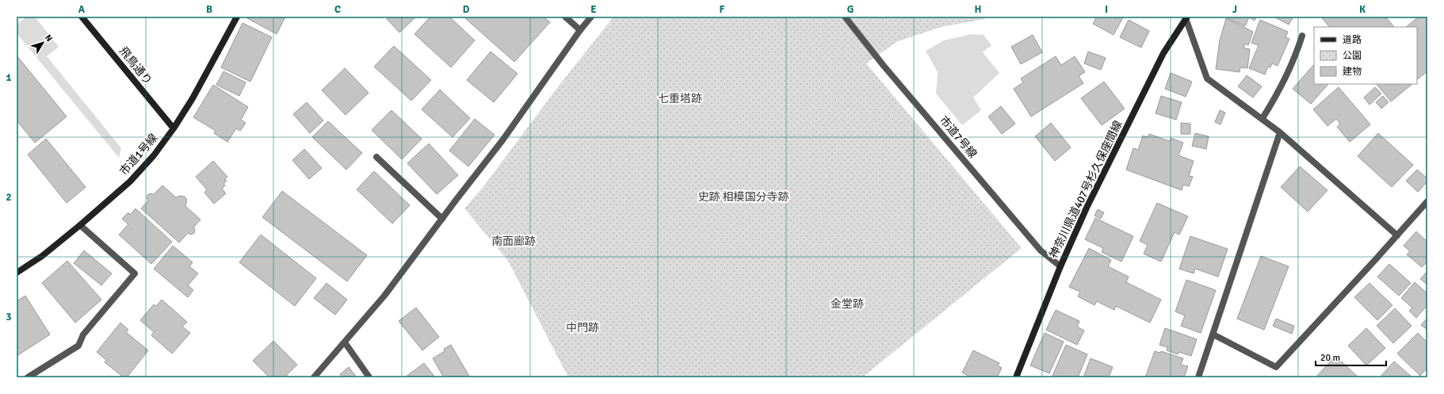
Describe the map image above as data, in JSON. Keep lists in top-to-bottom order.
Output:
{
  "streets": {
    "street": [
      "飛鳥通り",
      "市道7号線",
      "市道1号線",
      "神奈川県道407号杉久保座間線"
    ]
  },
  "crossings": [
    ["飛鳥通り", "市道1号線"],
    ["市道7号線", "神奈川県道407号杉久保座間線"]
  ],
  "parks": [
    "七重塔跡",
    "史跡 相模国分寺跡",
    "南面廊跡",
    "金堂跡",
    "中門跡"
  ],
  "legend": ["道路", "公園", "建物"],
  "scale_bar": "20 m",
  "north": "top right",
  "grid": {
    "columns": [
      "A",
      "B",
      "C",
      "D",
      "E",
      "F",
      "G",
      "H",
      "I",
      "J",
      "K"
    ],
    "rows": ["1", "2", "3"]
  }
}
